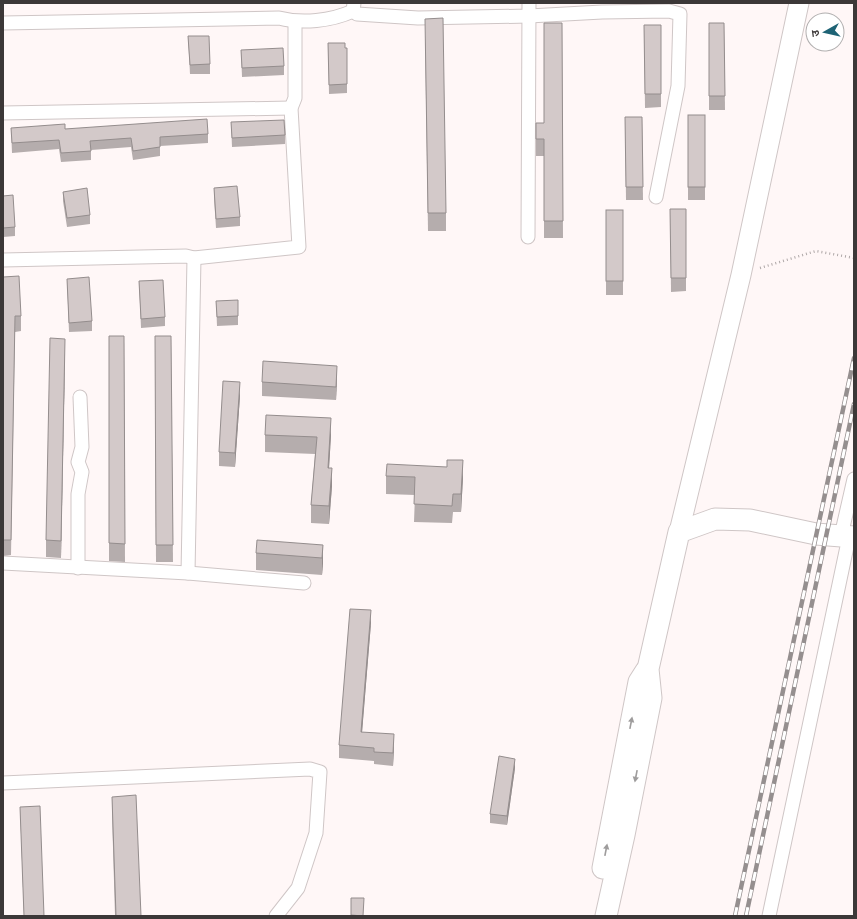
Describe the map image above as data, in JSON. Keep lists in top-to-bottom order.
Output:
{
  "north": "left"
}
